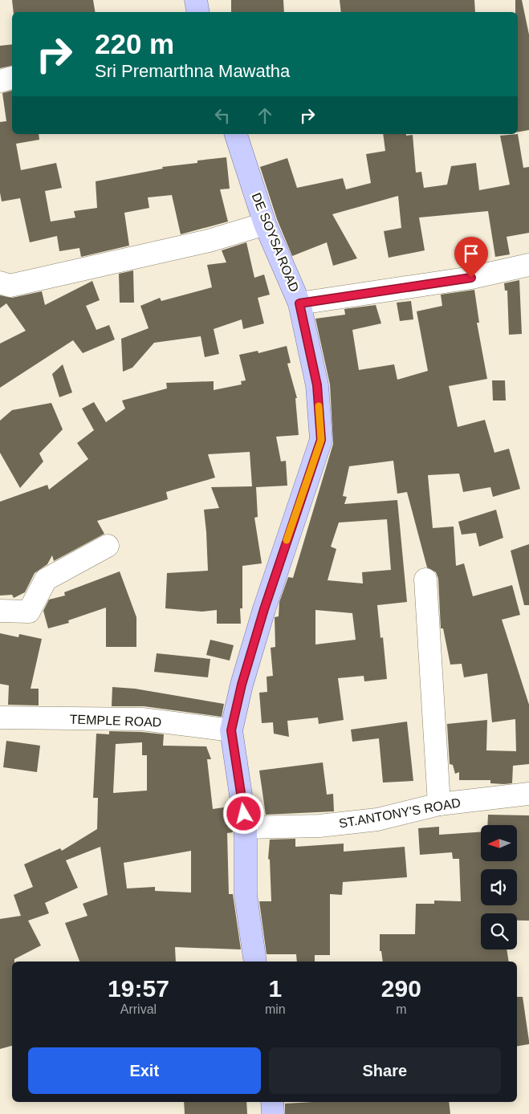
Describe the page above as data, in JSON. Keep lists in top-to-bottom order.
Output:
{
  "streets": {
    "main road": ["DE SOYSA ROAD"],
    "street": ["TEMPLE ROAD", "ST.ANTONY'S ROAD"]
  },
  "crossings": [
    ["DE SOYSA ROAD", "TEMPLE ROAD"],
    ["DE SOYSA ROAD", "ST.ANTONY'S ROAD"]
  ],
  "north": "left",
  "page": {
    "turn": ["220 m", "Sri Premarthna Mawatha"],
    "eta": [
      "19:57",
      "Arrival",
      "1",
      "min",
      "290",
      "m"
    ],
    "buttons": ["Exit", "Share"]
  }
}
